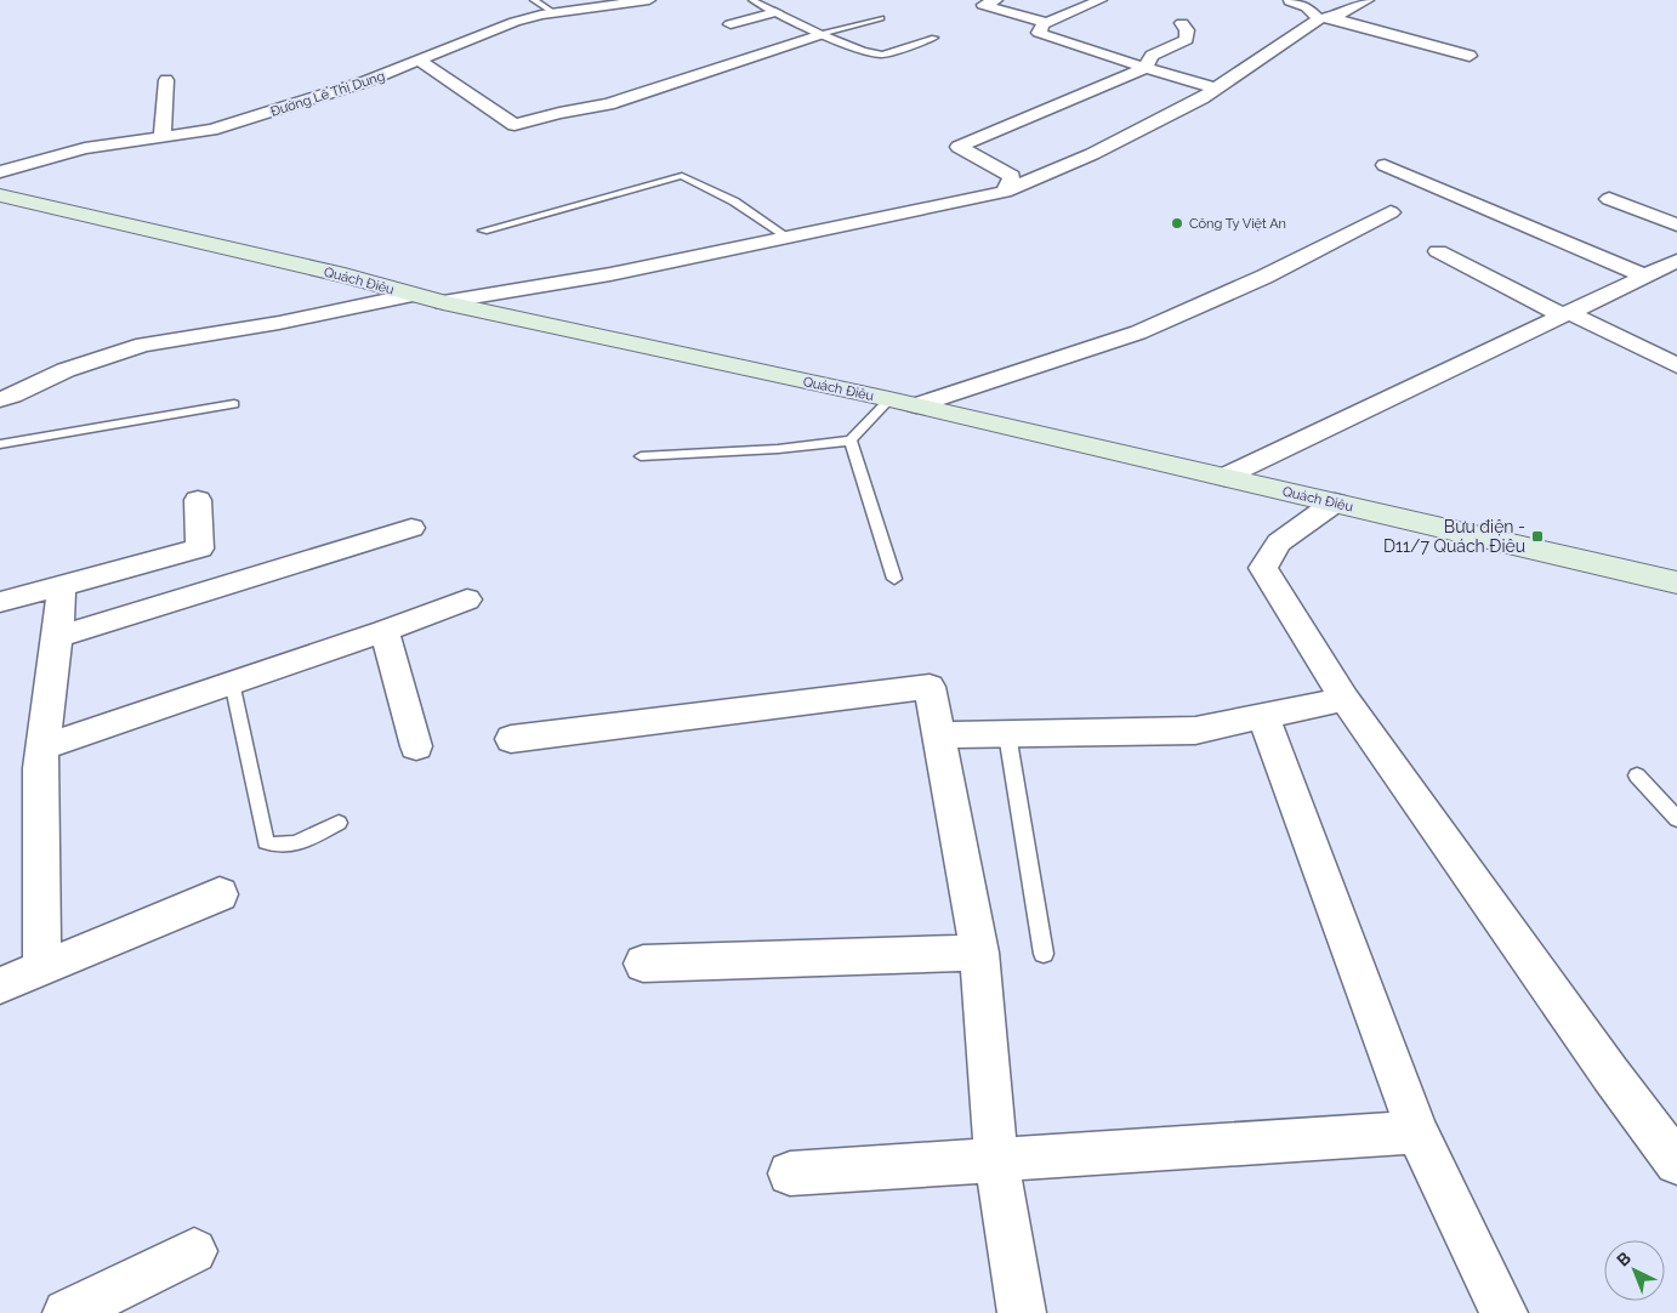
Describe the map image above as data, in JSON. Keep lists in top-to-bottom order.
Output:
{
  "streets": {
    "main road": ["Quách Điêu"],
    "street": ["Đường Lê Thị Dung"]
  },
  "places": {
    "other": ["Công Ty Việt An"],
    "transit": ["Bưu điện - D11/7 Quách Điêu"]
  },
  "north": "top left"
}
